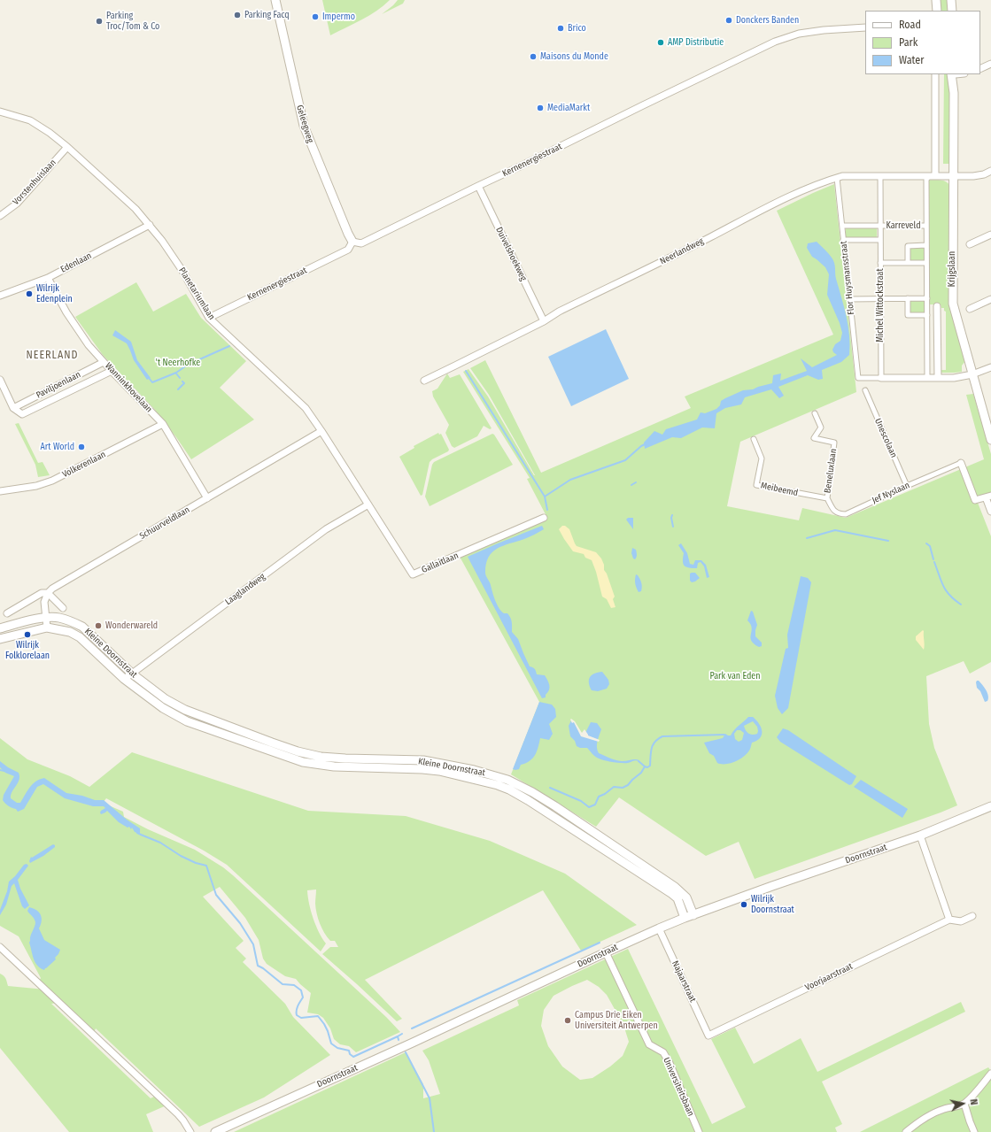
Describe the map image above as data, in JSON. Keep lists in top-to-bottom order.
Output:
{
  "streets": {
    "street": [
      "Geleegweg",
      "Kernenergiestraat",
      "Vorstenhuislaan",
      "Karreveld",
      "Neerlandweg",
      "Duivelshoekweg",
      "Edenlaan",
      "Krijgslaan",
      "Flor Huysmansstraat",
      "Planetariumlaan",
      "Michel Wittockstraat",
      "Paviljoenlaan",
      "Wanninkhovelaan",
      "Unescolaan",
      "Volkerenlaan",
      "Beneluxlaan",
      "Meibeemd",
      "Jef Nyslaan",
      "Schuurveldlaan",
      "Gallaitlaan",
      "Laaglandweg",
      "Kleine Doornstraat",
      "Doornstraat",
      "Voorjaarstraat",
      "Najaarstraat",
      "Universiteitsbaan"
    ]
  },
  "crossings": [
    ["Geleegweg", "Kernenergiestraat"],
    ["Kernenergiestraat", "Duivelshoekweg"],
    ["Kernenergiestraat", "Planetariumlaan"],
    ["Vorstenhuislaan", "Planetariumlaan"],
    ["Karreveld", "Flor Huysmansstraat"],
    ["Karreveld", "Michel Wittockstraat"],
    ["Neerlandweg", "Duivelshoekweg"],
    ["Neerlandweg", "Krijgslaan"],
    ["Neerlandweg", "Flor Huysmansstraat"],
    ["Neerlandweg", "Michel Wittockstraat"],
    ["Edenlaan", "Planetariumlaan"],
    ["Edenlaan", "Wanninkhovelaan"],
    ["Flor Huysmansstraat", "Michel Wittockstraat"],
    ["Planetariumlaan", "Schuurveldlaan"],
    ["Planetariumlaan", "Gallaitlaan"],
    ["Planetariumlaan", "Laaglandweg"],
    ["Paviljoenlaan", "Wanninkhovelaan"],
    ["Wanninkhovelaan", "Volkerenlaan"],
    ["Wanninkhovelaan", "Schuurveldlaan"],
    ["Unescolaan", "Jef Nyslaan"],
    ["Beneluxlaan", "Meibeemd"],
    ["Beneluxlaan", "Jef Nyslaan"],
    ["Meibeemd", "Jef Nyslaan"],
    ["Gallaitlaan", "Laaglandweg"],
    ["Laaglandweg", "Kleine Doornstraat"],
    ["Kleine Doornstraat", "Doornstraat"],
    ["Doornstraat", "Najaarstraat"],
    ["Doornstraat", "Universiteitsbaan"],
    ["Voorjaarstraat", "Najaarstraat"]
  ],
  "districts": ["NEERLAND"],
  "parks": ["'t Neerhofke", "Park van Eden"],
  "places": [
    "Parking Facq",
    "Impermo",
    "Donckers Banden",
    "Parking Troc/Tom & Co",
    "Brico",
    "AMP Distributie",
    "Maisons du Monde",
    "MediaMarkt",
    "Wilrijk Edenplein",
    "Art World",
    "Wonderwareld",
    "Wilrijk Folklorelaan",
    "Wilrijk Doornstraat",
    "Campus Drie Eiken Universiteit Antwerpen"
  ],
  "legend": ["Road", "Park", "Water"],
  "north": "right"
}
